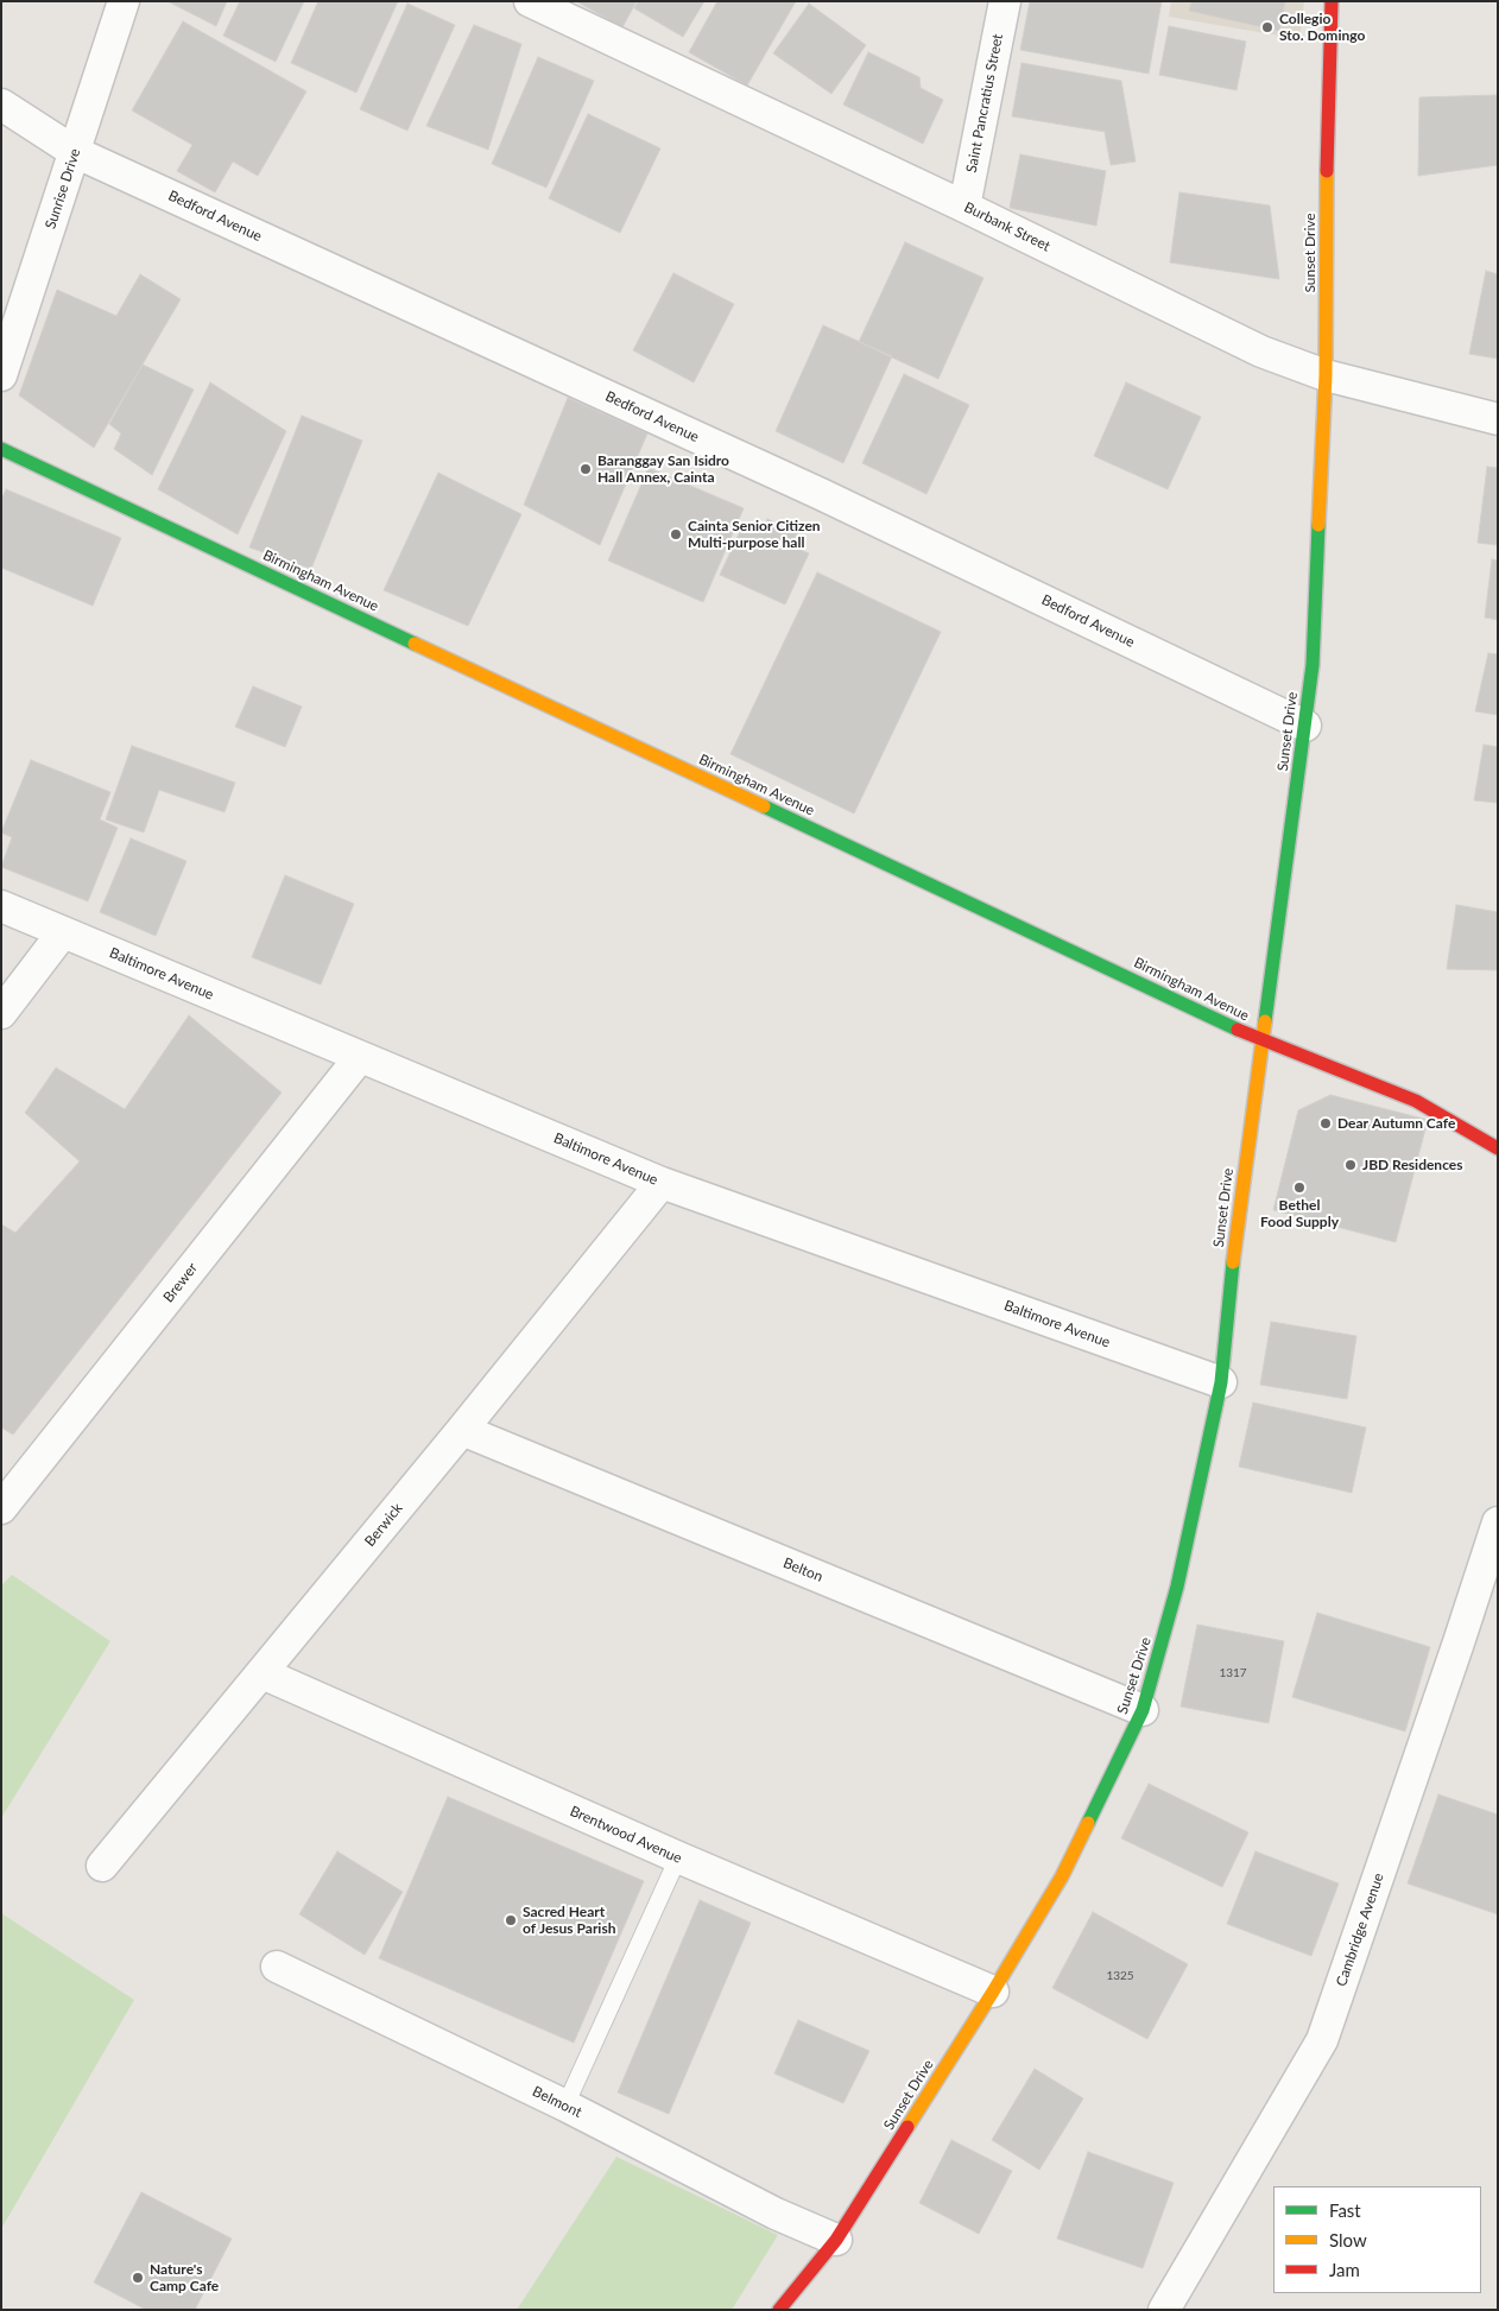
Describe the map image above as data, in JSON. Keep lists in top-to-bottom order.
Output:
{
  "streets": {
    "street": [
      "Saint Pancratius Street",
      "Sunrise Drive",
      "Bedford Avenue",
      "Burbank Street",
      "Sunset Drive",
      "Birmingham Avenue",
      "Baltimore Avenue",
      "Brewer",
      "Berwick",
      "Belton",
      "Brentwood Avenue",
      "Cambridge Avenue",
      "Belmont"
    ]
  },
  "crossings": [
    ["Saint Pancratius Street", "Burbank Street"],
    ["Sunrise Drive", "Bedford Avenue"],
    ["Bedford Avenue", "Sunset Drive"],
    ["Burbank Street", "Sunset Drive"],
    ["Sunset Drive", "Birmingham Avenue"],
    ["Sunset Drive", "Baltimore Avenue"],
    ["Sunset Drive", "Belton"],
    ["Sunset Drive", "Brentwood Avenue"],
    ["Sunset Drive", "Belmont"],
    ["Baltimore Avenue", "Brewer"],
    ["Baltimore Avenue", "Berwick"],
    ["Berwick", "Belton"],
    ["Berwick", "Brentwood Avenue"]
  ],
  "places": [
    "Collegio Sto. Domingo",
    "Baranggay San Isidro Hall Annex, Cainta",
    "Cainta Senior Citizen Multi-purpose hall",
    "Dear Autumn Cafe",
    "JBD Residences",
    "Bethel Food Supply",
    "Sacred Heart of Jesus Parish",
    "Nature's Camp Cafe"
  ],
  "house_numbers": ["1317", "1325"],
  "legend": ["Fast", "Slow", "Jam"]
}
